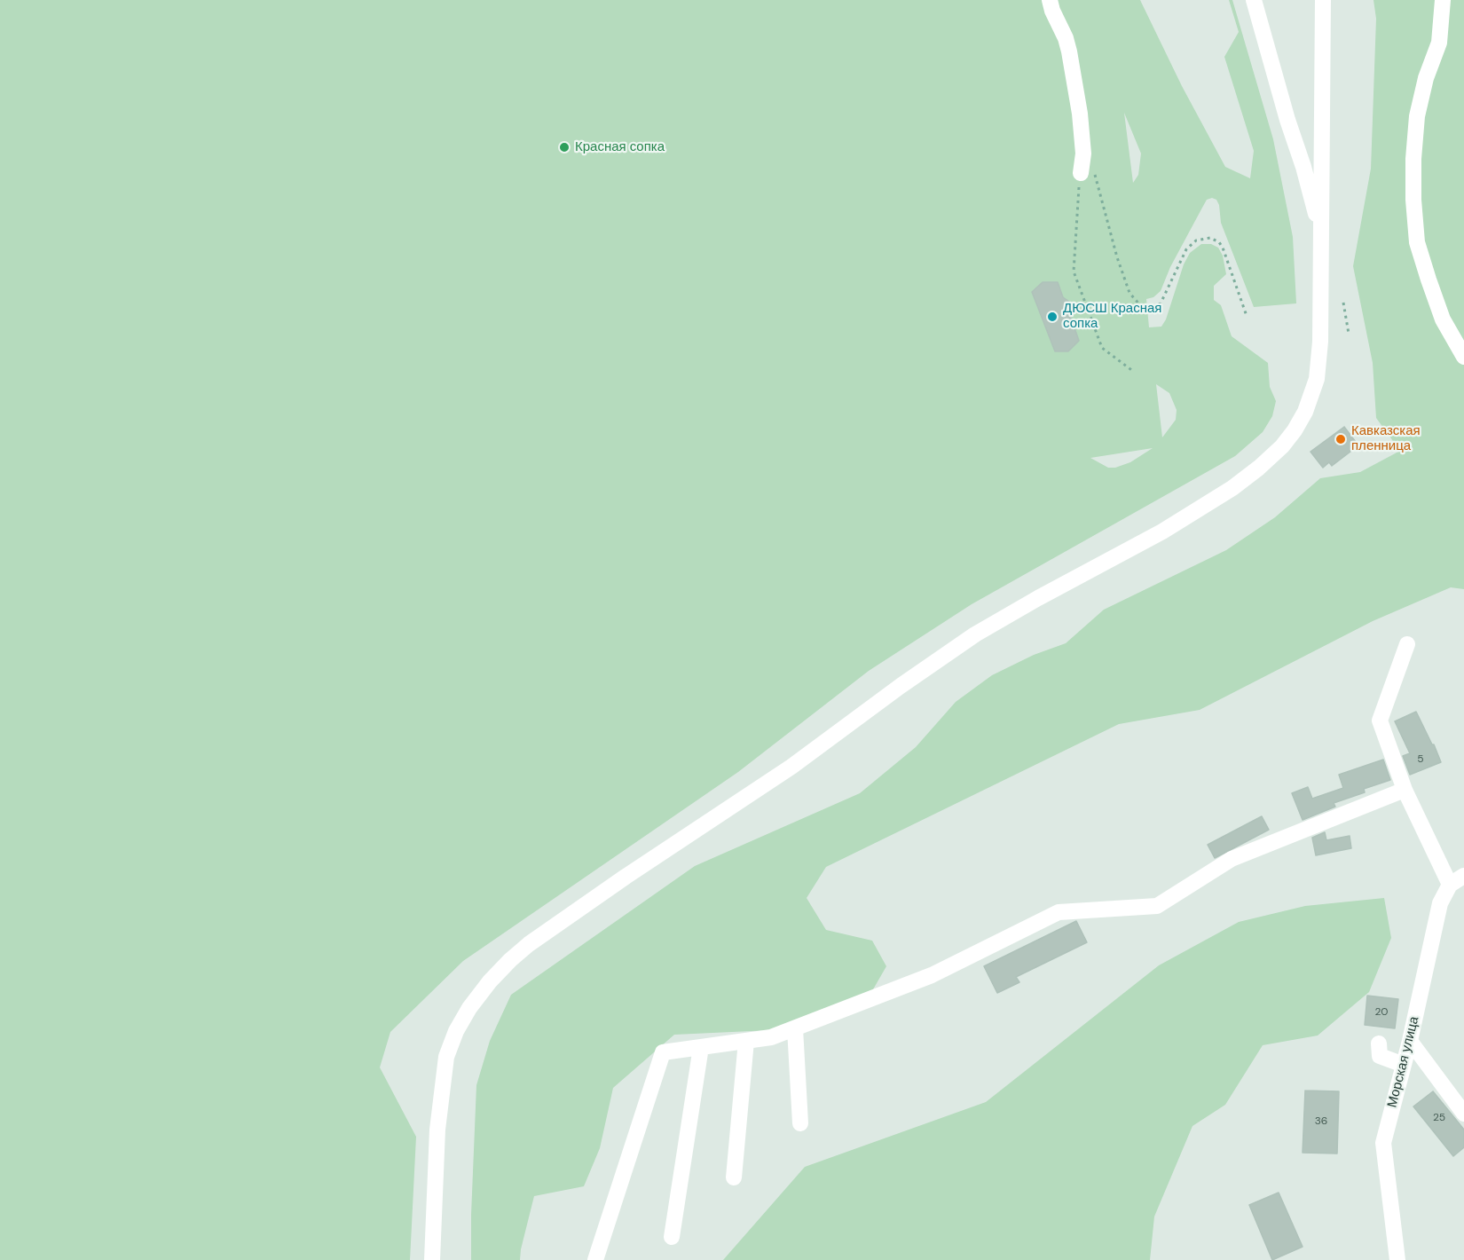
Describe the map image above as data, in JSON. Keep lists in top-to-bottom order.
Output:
{
  "streets": {
    "street": ["Морская улица"]
  },
  "places": ["Красная сопка", "ДЮСШ Красная сопка", "Кавказская пленница"],
  "house_numbers": [
    "5",
    "20",
    "25",
    "36"
  ]
}
